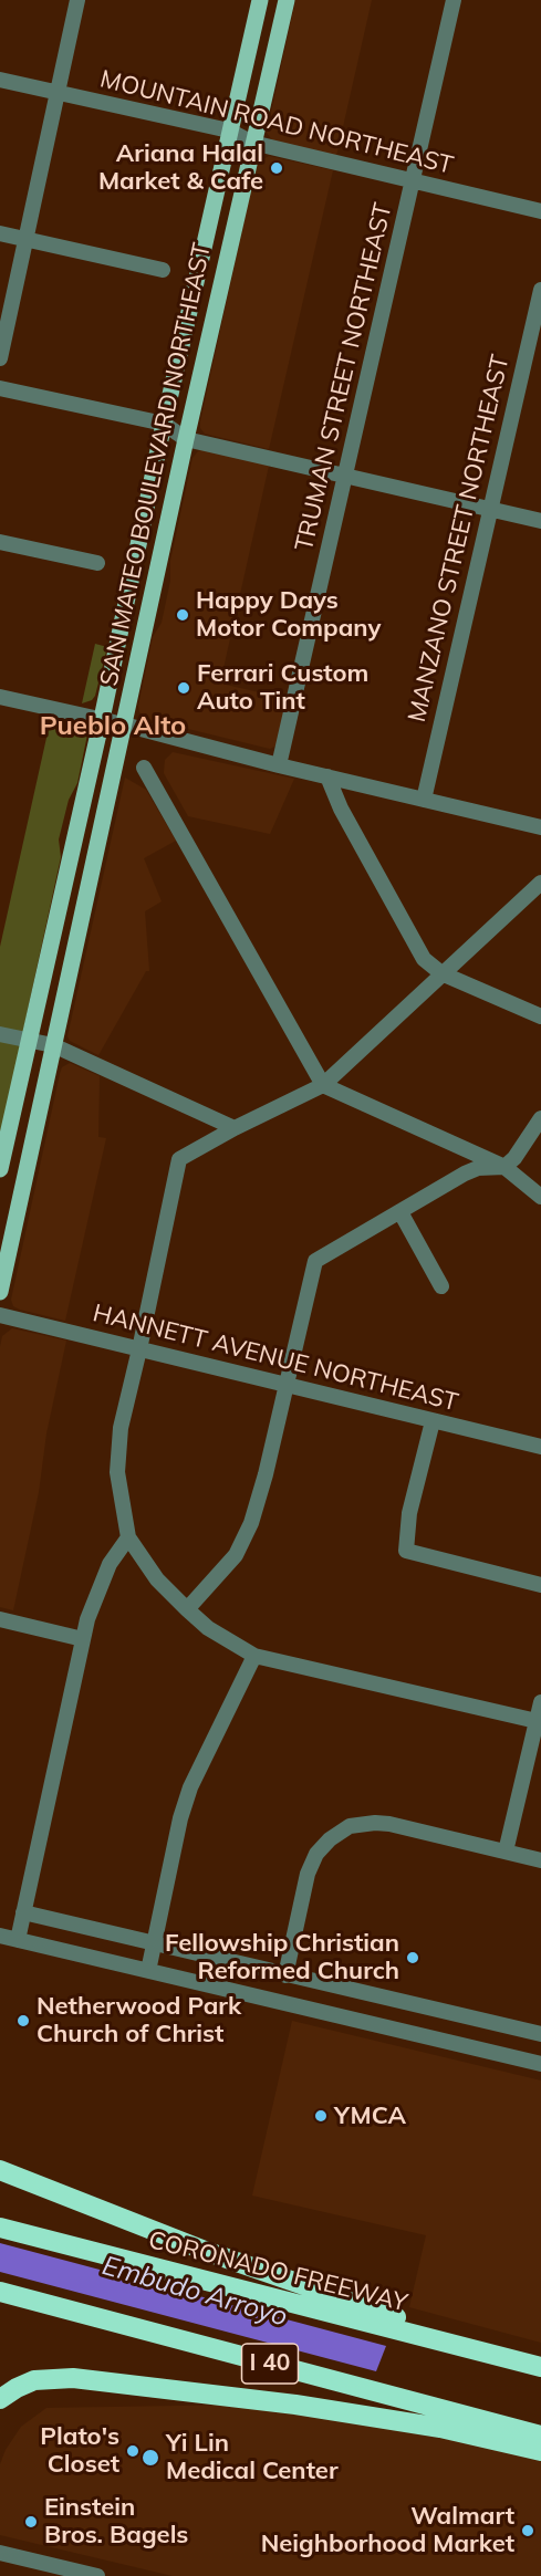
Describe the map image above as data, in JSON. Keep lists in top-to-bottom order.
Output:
{
  "streets": {
    "highway": ["CORONADO FREEWAY", "I 40"],
    "main road": ["SAN MATEO BOULEVARD NORTHEAST"],
    "street": [
      "MOUNTAIN ROAD NORTHEAST",
      "TRUMAN STREET NORTHEAST",
      "MANZANO STREET NORTHEAST",
      "HANNETT AVENUE NORTHEAST"
    ]
  },
  "crossings": [
    ["MOUNTAIN ROAD NORTHEAST", "TRUMAN STREET NORTHEAST"],
    ["MOUNTAIN ROAD NORTHEAST", "SAN MATEO BOULEVARD NORTHEAST"]
  ],
  "districts": ["Pueblo Alto"],
  "water": ["Embudo Arroyo"],
  "places": [
    "Ariana Halal Market & Cafe",
    "Happy Days Motor Company",
    "Ferrari Custom Auto Tint",
    "Fellowship Christian Reformed Church",
    "Netherwood Park Church of Christ",
    "YMCA",
    "Plato's Closet",
    "Yi Lin Medical Center",
    "Einstein Bros. Bagels",
    "Walmart Neighborhood Market"
  ]
}
